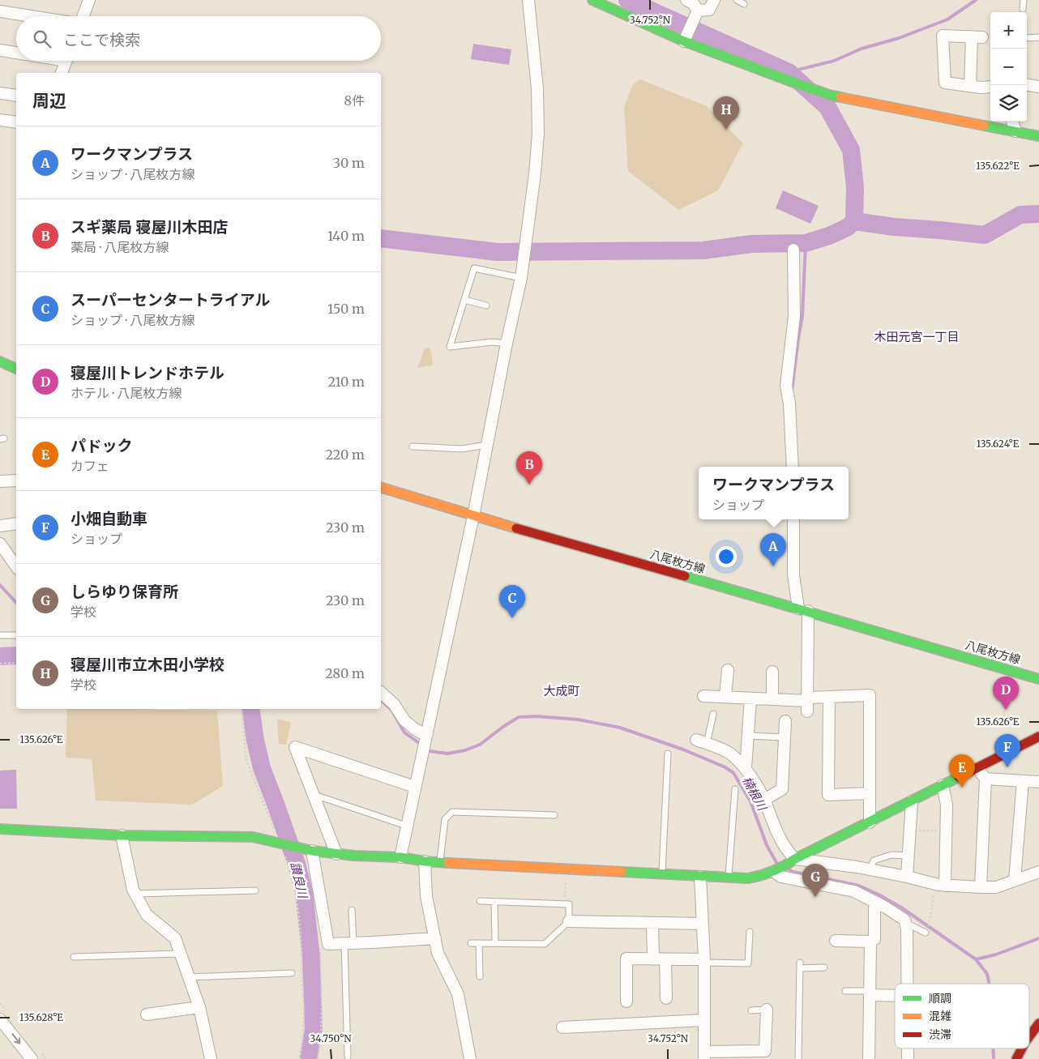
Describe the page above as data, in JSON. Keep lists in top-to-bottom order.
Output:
{
  "streets": {
    "street": ["八尾枚方線"]
  },
  "districts": ["木田元宮一丁目", "大成町"],
  "water": ["楠根川", "讃良川"],
  "legend": ["順調", "混雑", "渋滞"],
  "page": {
    "map_buttons": ["+", "−"],
    "search": "ここで検索",
    "heading": ["周辺", "8件"],
    "pins": [
      "H",
      "B",
      "A",
      "C",
      "D",
      "F",
      "E",
      "G"
    ],
    "list": [
      {
        "mark": "A",
        "name": "ワークマンプラス",
        "note": "ショップ · 八尾枚方線",
        "value": "30 m"
      },
      {
        "mark": "B",
        "name": "スギ薬局 寝屋川木田店",
        "note": "薬局 · 八尾枚方線",
        "value": "140 m"
      },
      {
        "mark": "C",
        "name": "スーパーセンタートライアル",
        "note": "ショップ · 八尾枚方線",
        "value": "150 m"
      },
      {
        "mark": "D",
        "name": "寝屋川トレンドホテル",
        "note": "ホテル · 八尾枚方線",
        "value": "210 m"
      },
      {
        "mark": "E",
        "name": "パドック",
        "note": "カフェ",
        "value": "220 m"
      },
      {
        "mark": "F",
        "name": "小畑自動車",
        "note": "ショップ",
        "value": "230 m"
      },
      {
        "mark": "G",
        "name": "しらゆり保育所",
        "note": "学校",
        "value": "230 m"
      },
      {
        "mark": "H",
        "name": "寝屋川市立木田小学校",
        "note": "学校",
        "value": "280 m"
      }
    ],
    "popup": ["ワークマンプラス", "ショップ"]
  },
  "coordinates": [
    "34.752°N",
    "135.622°E",
    "135.624°E",
    "135.626°E",
    "135.628°E",
    "34.750°N"
  ]
}
